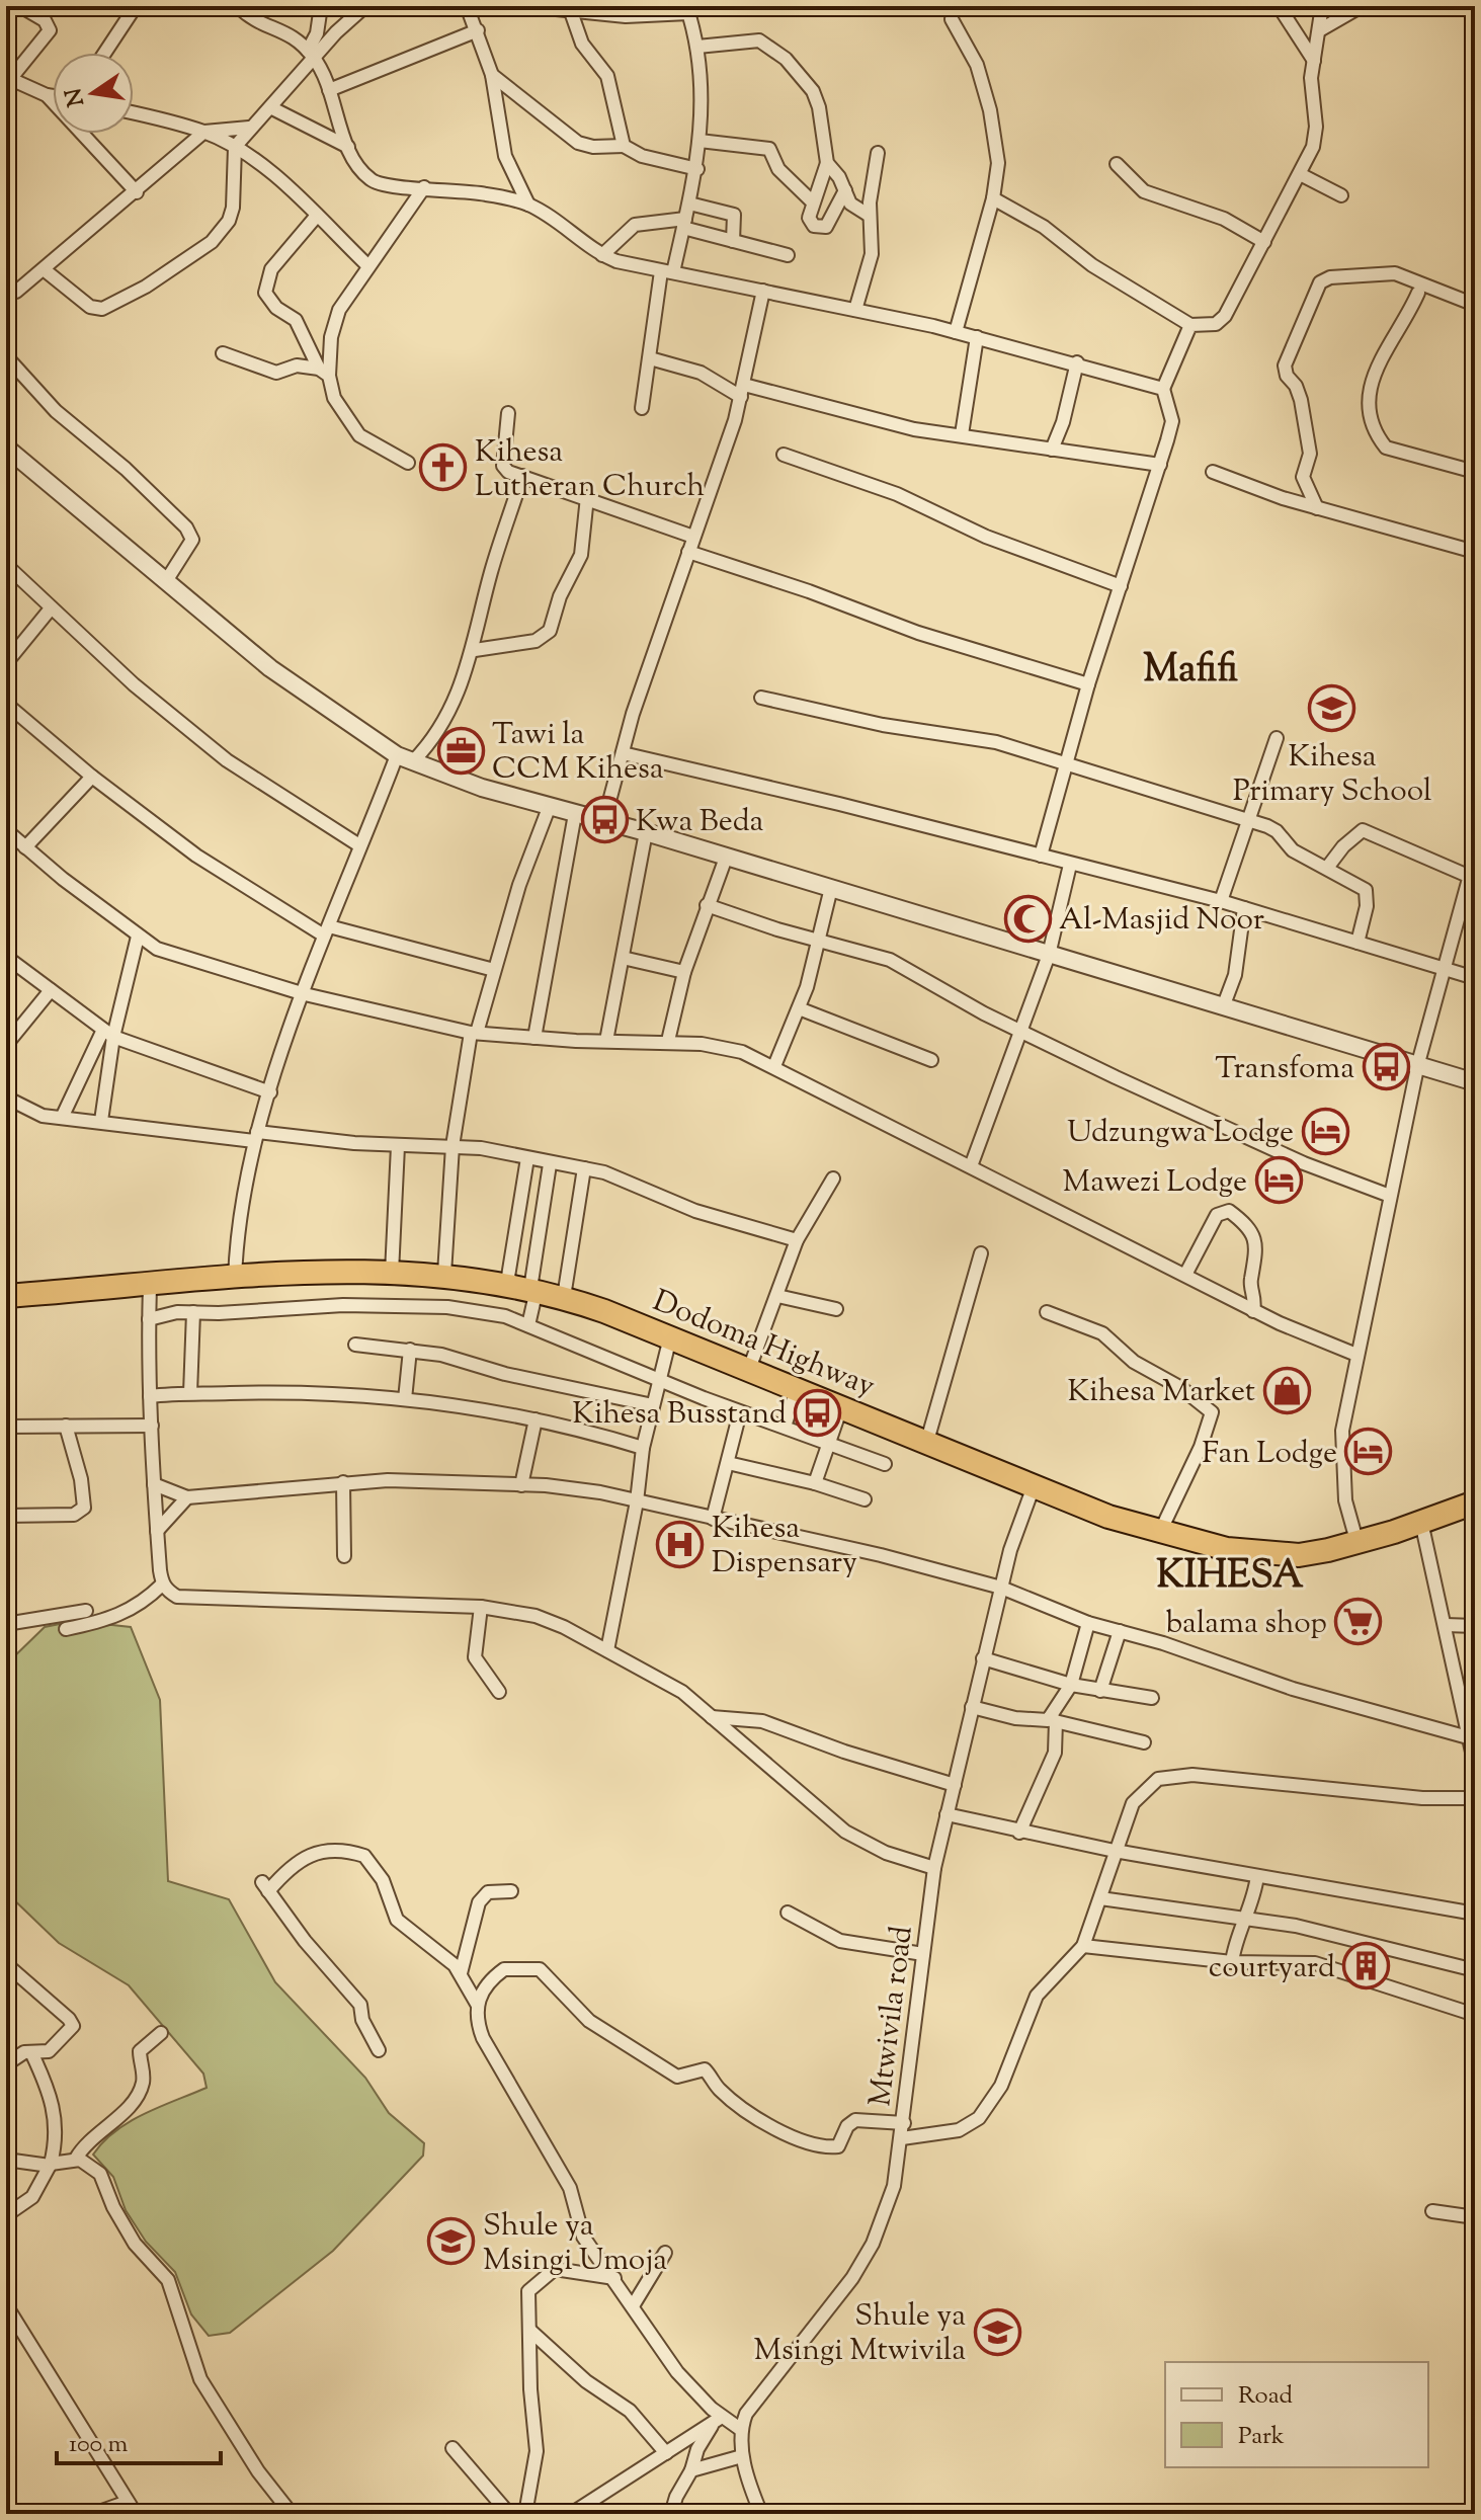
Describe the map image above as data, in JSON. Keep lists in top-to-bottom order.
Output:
{
  "streets": {
    "highway": ["Dodoma Highway"],
    "street": ["Mtwivila road"]
  },
  "crossings": [
    ["Dodoma Highway", "Mtwivila road"]
  ],
  "districts": ["Mafifi", "KIHESA"],
  "places": {
    "church": ["Kihesa Lutheran Church"],
    "school or university": ["Kihesa Primary School", "Shule ya Msingi Umoja", "Shule ya Msingi Mtwivila"],
    "office": ["Tawi la CCM Kihesa"],
    "bus stop": ["Kwa Beda", "Transfoma", "Kihesa Busstand"],
    "mosque": ["Al-Masjid Noor"],
    "hotel": ["Udzungwa Lodge", "Mawezi Lodge", "Fan Lodge"],
    "shop": ["Kihesa Market"],
    "hospital": ["Kihesa Dispensary"],
    "supermarket": ["balama shop"],
    "building": ["courtyard"]
  },
  "legend": ["Road", "Park"],
  "scale_bar": "100 m",
  "north": "left"
}
